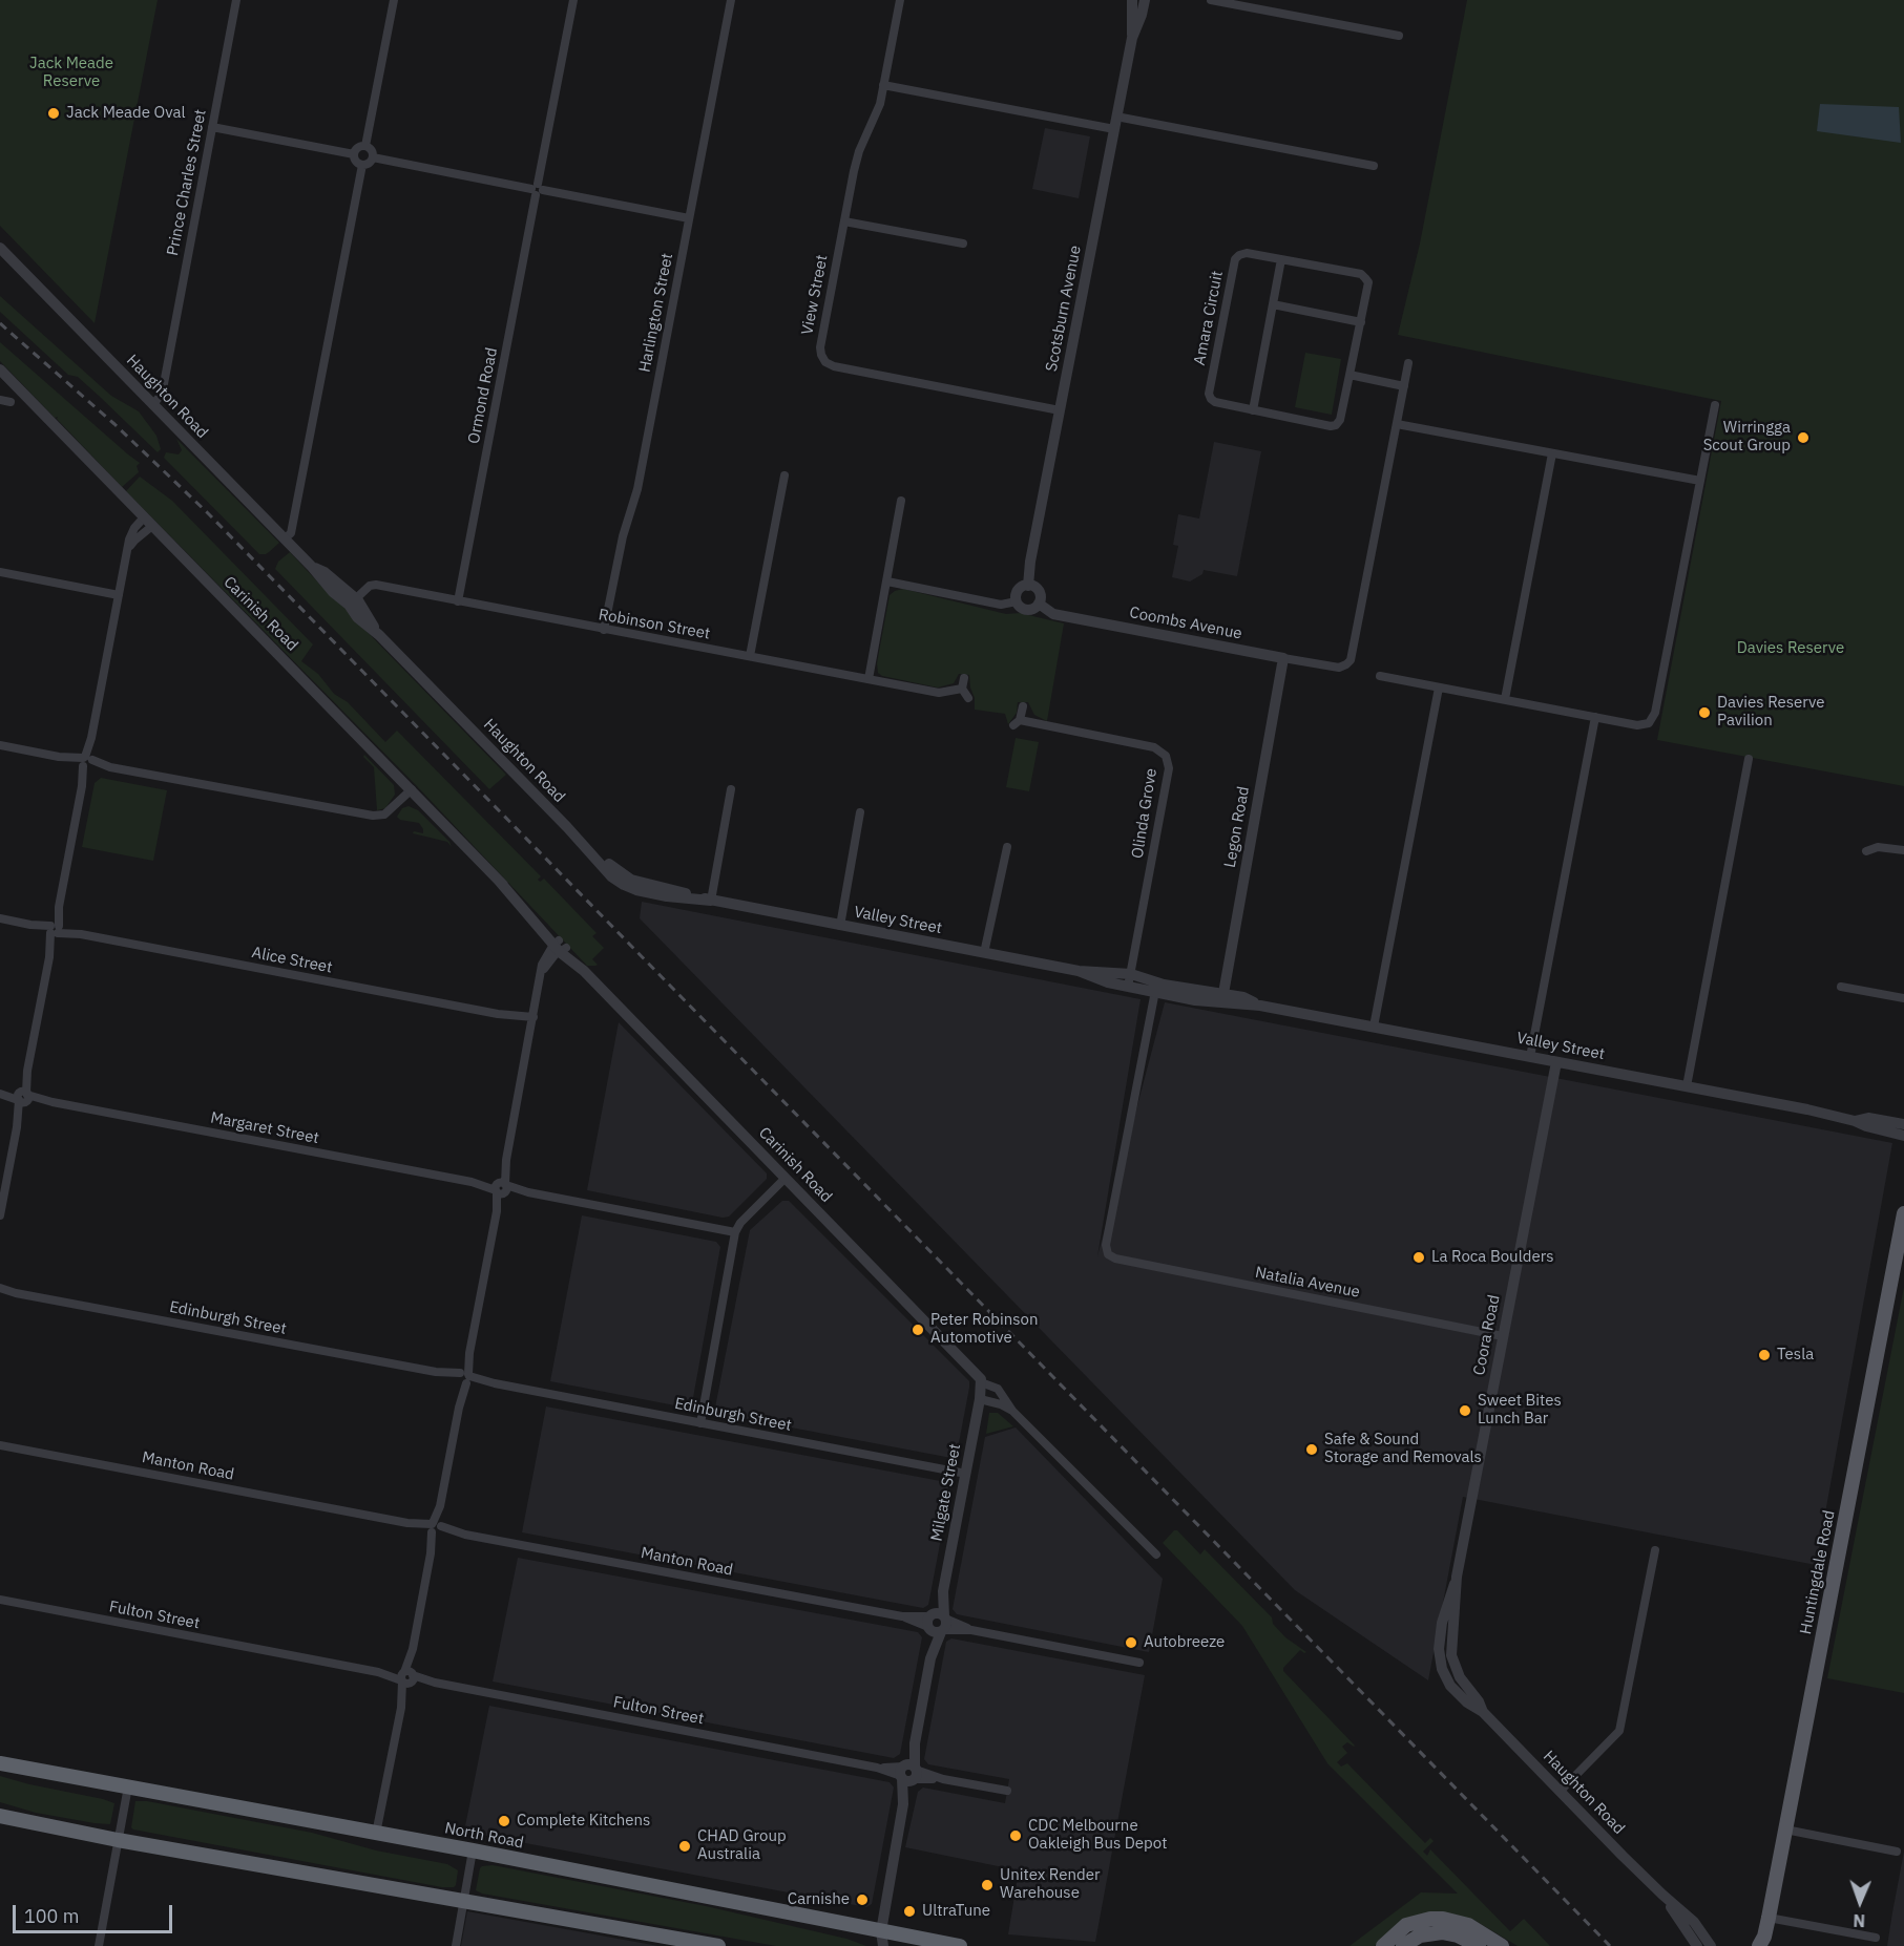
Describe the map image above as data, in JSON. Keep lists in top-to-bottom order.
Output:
{
  "streets": {
    "highway": ["North Road"],
    "main road": ["Huntingdale Road"],
    "street": [
      "Prince Charles Street",
      "View Street",
      "Scotsburn Avenue",
      "Harlington Street",
      "Amara Circuit",
      "Ormond Road",
      "Haughton Road",
      "Carinish Road",
      "Coombs Avenue",
      "Robinson Street",
      "Olinda Grove",
      "Legon Road",
      "Valley Street",
      "Alice Street",
      "Margaret Street",
      "Natalia Avenue",
      "Edinburgh Street",
      "Coora Road",
      "Manton Road",
      "Milgate Street",
      "Fulton Street"
    ]
  },
  "crossings": [
    ["Prince Charles Street", "Haughton Road"],
    ["View Street", "Scotsburn Avenue"],
    ["Scotsburn Avenue", "Coombs Avenue"],
    ["Harlington Street", "Robinson Street"],
    ["Ormond Road", "Robinson Street"],
    ["Haughton Road", "Robinson Street"],
    ["Haughton Road", "Valley Street"],
    ["Haughton Road", "Coora Road"],
    ["Carinish Road", "Milgate Street"],
    ["Coombs Avenue", "Legon Road"],
    ["Olinda Grove", "Valley Street"],
    ["Legon Road", "Valley Street"],
    ["Valley Street", "Natalia Avenue"],
    ["Valley Street", "Coora Road"],
    ["Natalia Avenue", "Coora Road"],
    ["Edinburgh Street", "Milgate Street"],
    ["Manton Road", "Milgate Street"],
    ["Milgate Street", "Fulton Street"],
    ["Milgate Street", "North Road"]
  ],
  "parks": ["Jack Meade Reserve", "Davies Reserve"],
  "places": [
    "Jack Meade Oval",
    "Wirringga Scout Group",
    "Davies Reserve Pavilion",
    "La Roca Boulders",
    "Peter Robinson Automotive",
    "Tesla",
    "Sweet Bites Lunch Bar",
    "Safe & Sound Storage and Removals",
    "Autobreeze",
    "Complete Kitchens",
    "CDC Melbourne Oakleigh Bus Depot",
    "CHAD Group Australia",
    "Unitex Render Warehouse",
    "Carnishe",
    "UltraTune"
  ],
  "scale_bar": "100 m",
  "north": "bottom"
}
